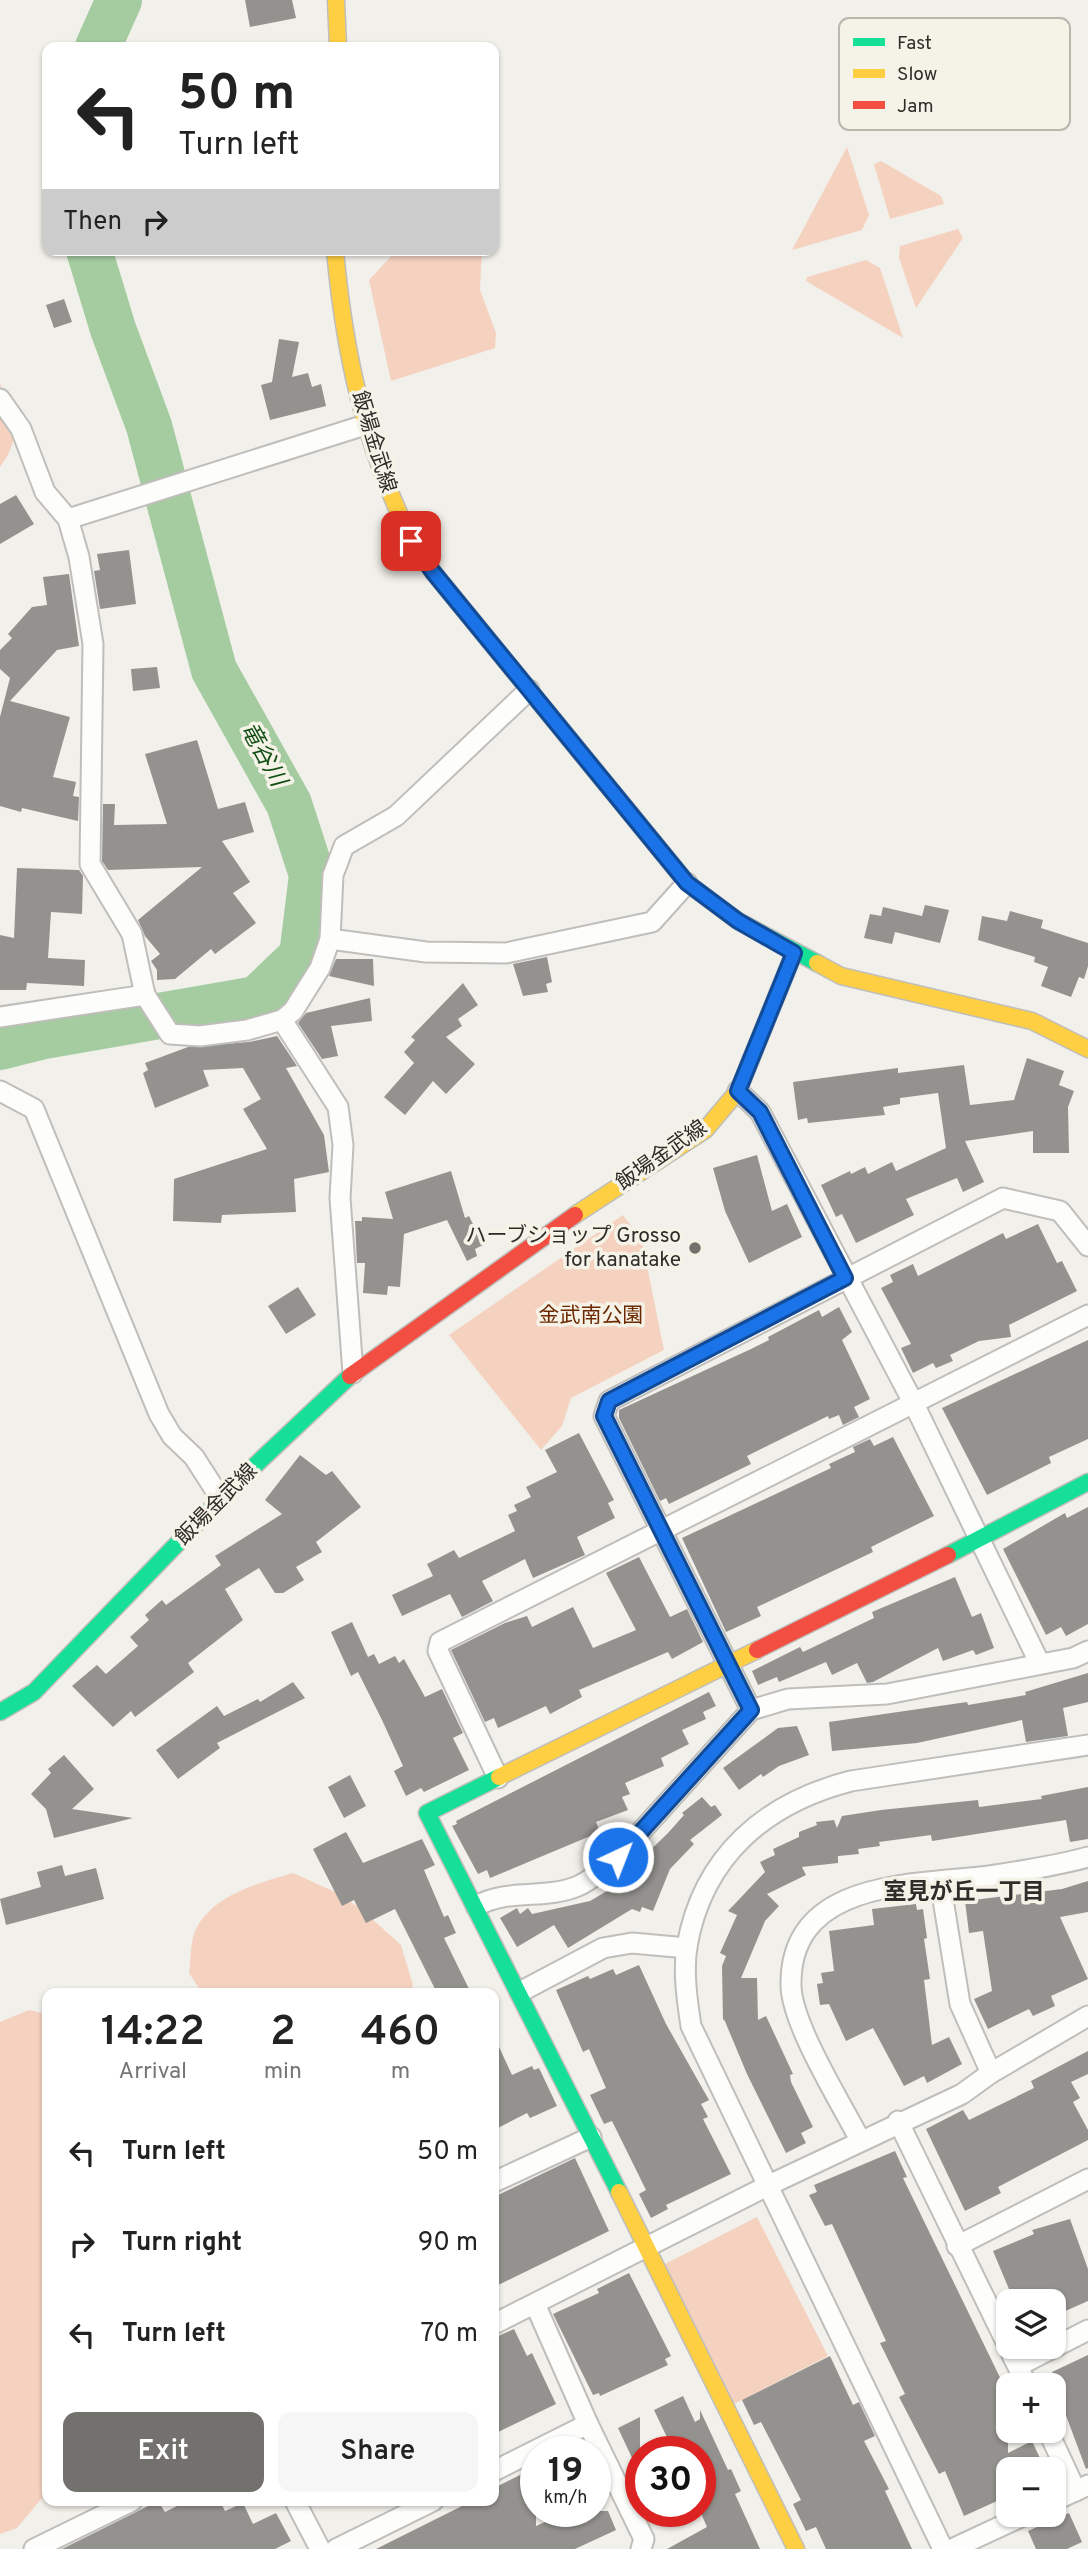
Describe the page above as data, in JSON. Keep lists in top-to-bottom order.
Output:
{
  "streets": {
    "main road": ["飯場金武線"]
  },
  "districts": ["室見が丘一丁目"],
  "water": ["竜谷川"],
  "parks": ["金武南公園"],
  "places": ["ハーブショップ Grosso for kanatake"],
  "legend": ["Fast", "Slow", "Jam"],
  "page": {
    "turn": ["50 m", "Turn left"],
    "then": "Then",
    "eta": [
      "14:22",
      "Arrival",
      "2",
      "min",
      "460",
      "m"
    ],
    "list": [
      {
        "name": "Turn left",
        "value": "50 m"
      },
      {
        "name": "Turn right",
        "value": "90 m"
      },
      {
        "name": "Turn left",
        "value": "70 m"
      }
    ],
    "map_buttons": ["+", "−"],
    "buttons": ["Exit", "Share"],
    "speed": "19 km/h",
    "limit": "30"
  }
}
